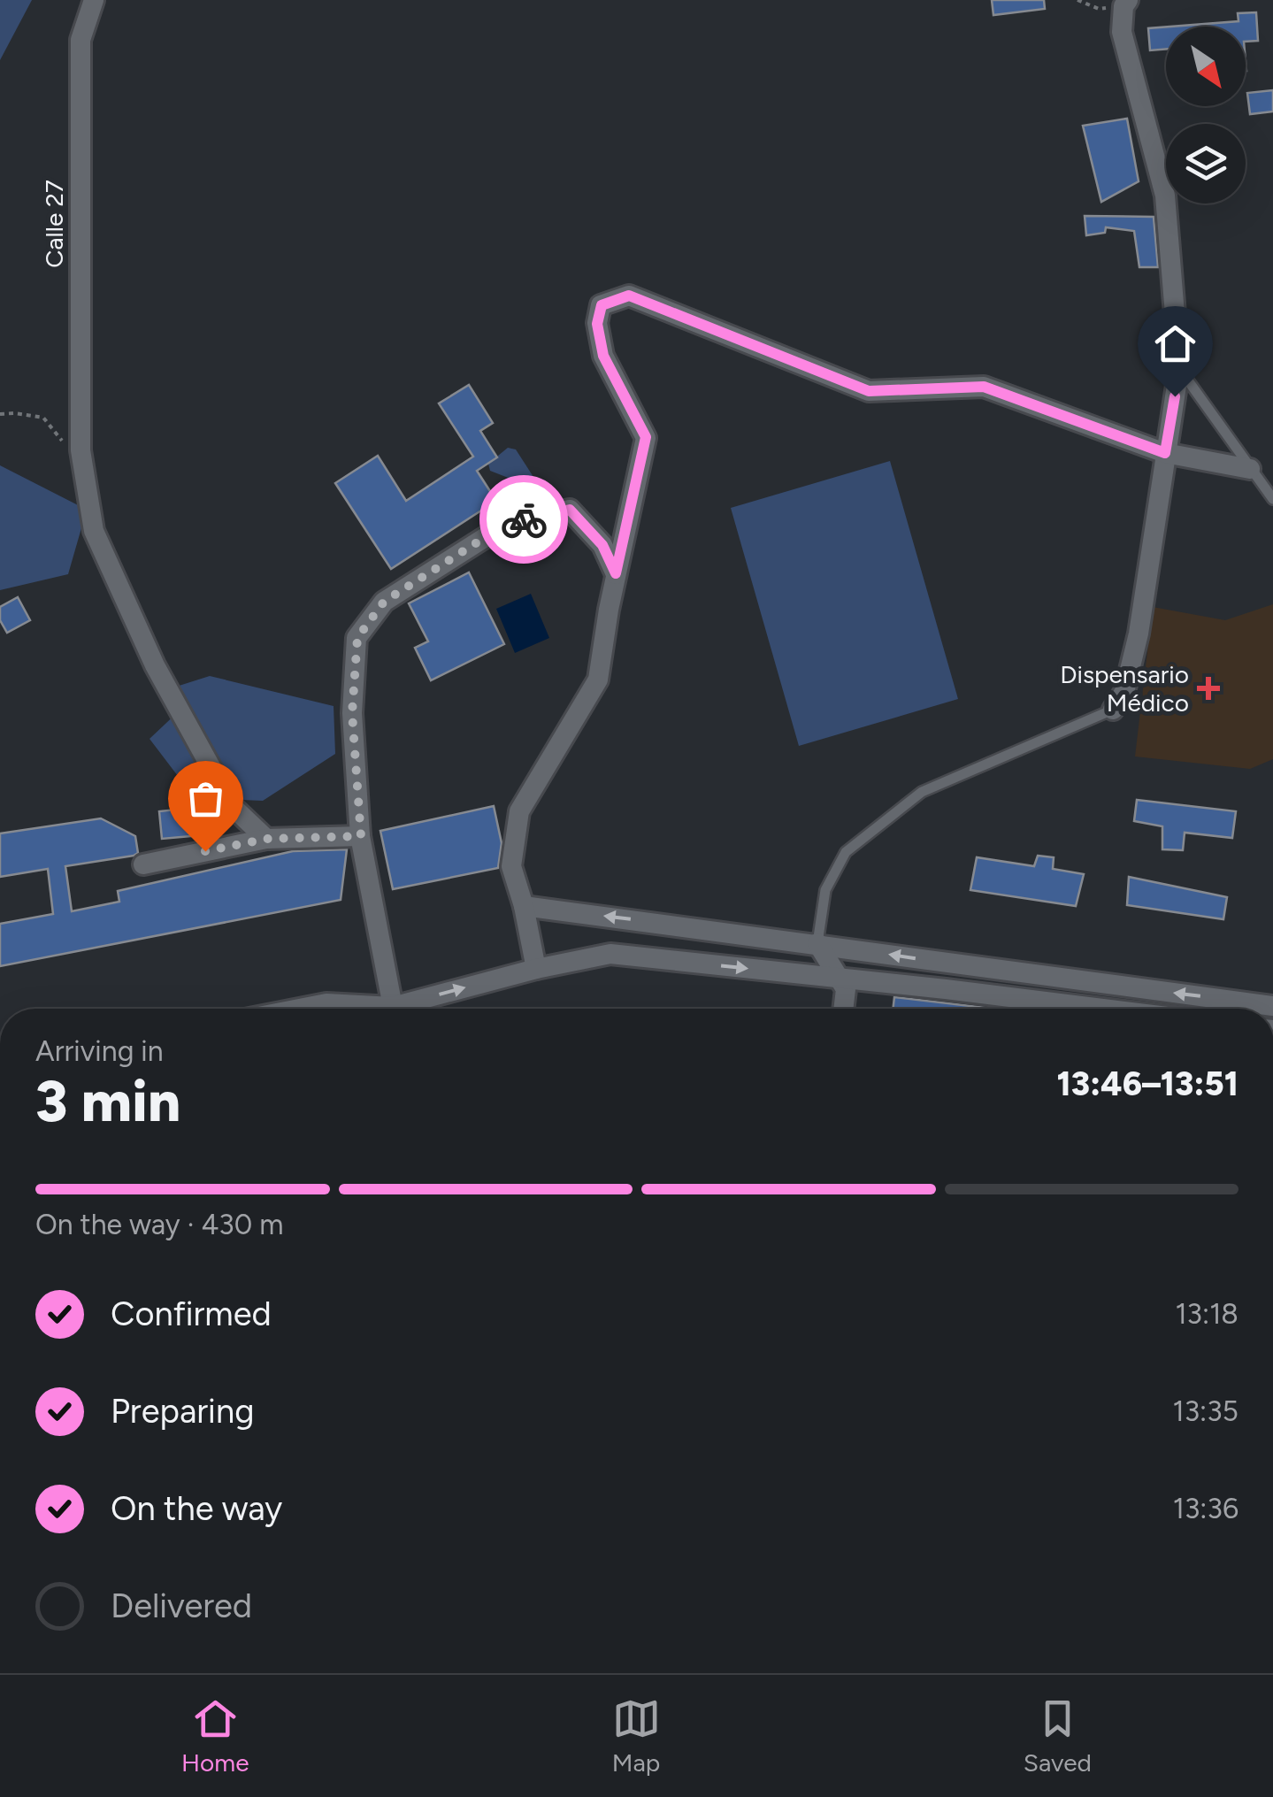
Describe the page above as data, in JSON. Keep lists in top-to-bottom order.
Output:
{
  "streets": {
    "street": ["Calle 27"]
  },
  "places": {
    "health": ["Dispensario Médico"]
  },
  "north": "bottom right",
  "page": {
    "heading": ["3 min", "Arriving in", "13:46–13:51"],
    "bar": "On the way · 430 m",
    "list": [
      ["Confirmed", "13:18"],
      ["Preparing", "13:35"],
      ["On the way", "13:36"],
      "Delivered"
    ],
    "tabs": ["Home", "Map", "Saved"]
  }
}
